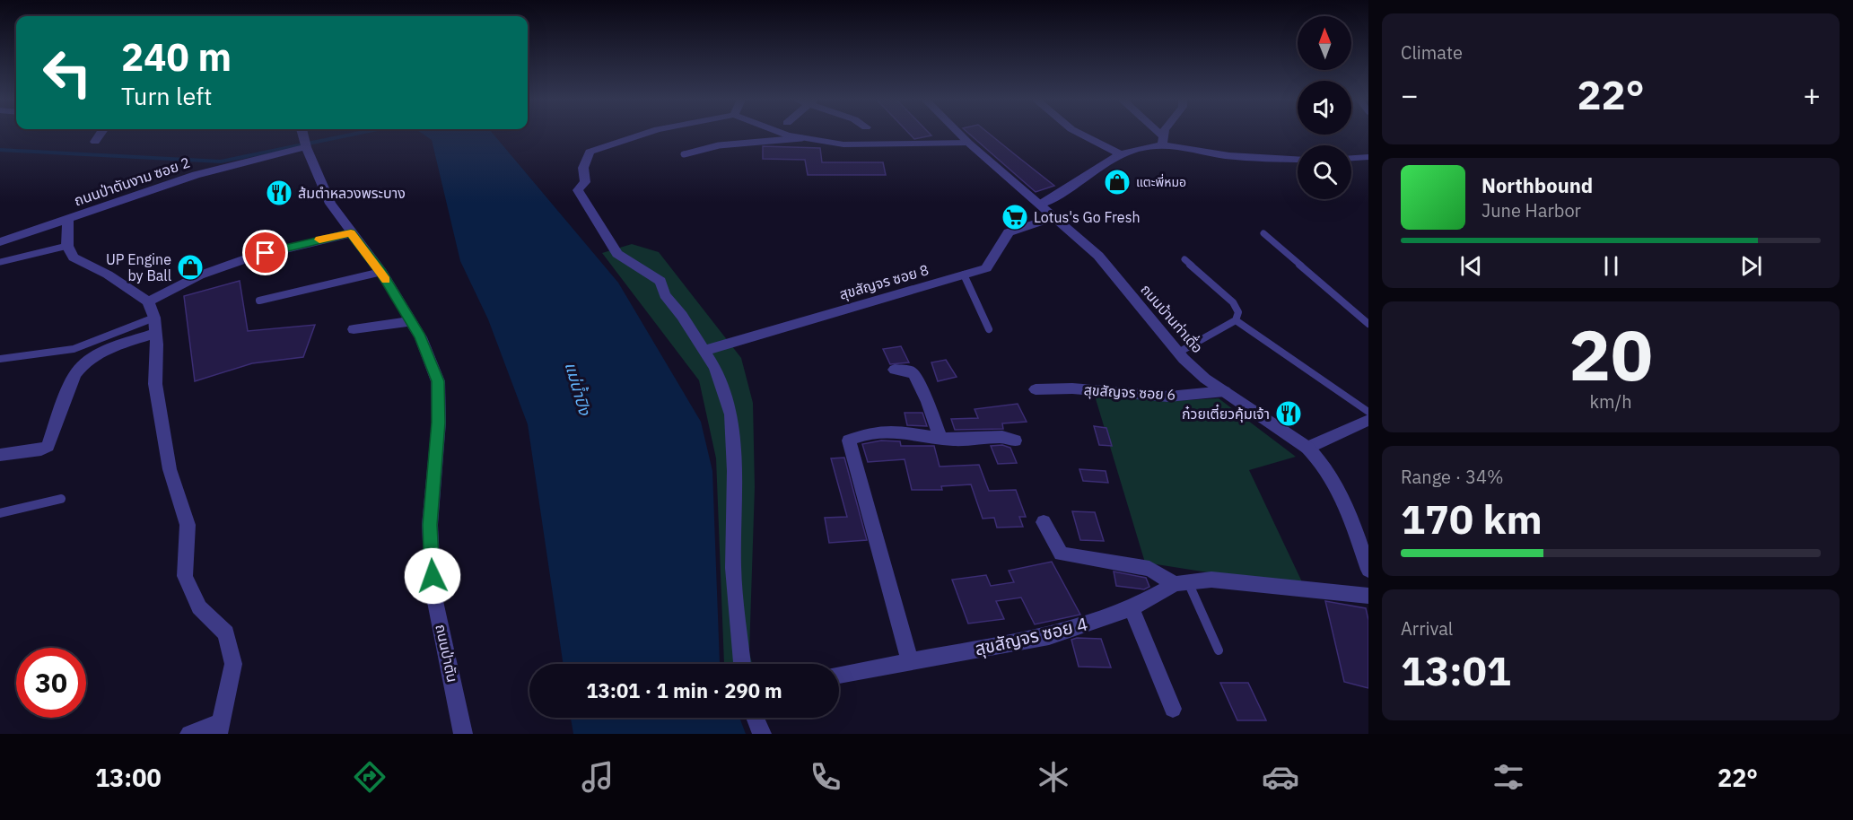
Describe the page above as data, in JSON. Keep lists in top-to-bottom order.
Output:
{
  "streets": {
    "street": [
      "ถนนป่าตันงาม ซอย 2",
      "สุขสัญจร ซอย 8",
      "ถนนบ้านท่าเดื่อ",
      "สุขสัญจร ซอย 6",
      "สุขสัญจร ซอย 4",
      "ถนนป่าตัน"
    ]
  },
  "crossings": [
    ["ถนนป่าตันงาม ซอย 2", "ถนนป่าตัน"],
    ["สุขสัญจร ซอย 8", "ถนนบ้านท่าเดื่อ"],
    ["ถนนบ้านท่าเดื่อ", "สุขสัญจร ซอย 6"]
  ],
  "water": ["แม่น้ำปิง"],
  "places": {
    "shop": ["แตะพี่หมอ", "UP Engine by Ball"],
    "restaurant": ["ส้มตำหลวงพระบาง", "ก๋วยเตี๋ยวคุ้มเจ้า"],
    "supermarket": ["Lotus's Go Fresh"]
  },
  "north": "top",
  "page": {
    "tile": [
      "Climate",
      ["20", "km/h"],
      ["Range · 34%", "170 km"],
      ["Arrival", "13:01"]
    ],
    "turn": ["240 m", "Turn left"],
    "heat": ["−", "22°", "+"],
    "song": ["Northbound", "June Harbor"],
    "limit": "30",
    "trip": "13:01 · 1 min · 290 m",
    "tabs": ["13:00", "22°"]
  }
}
